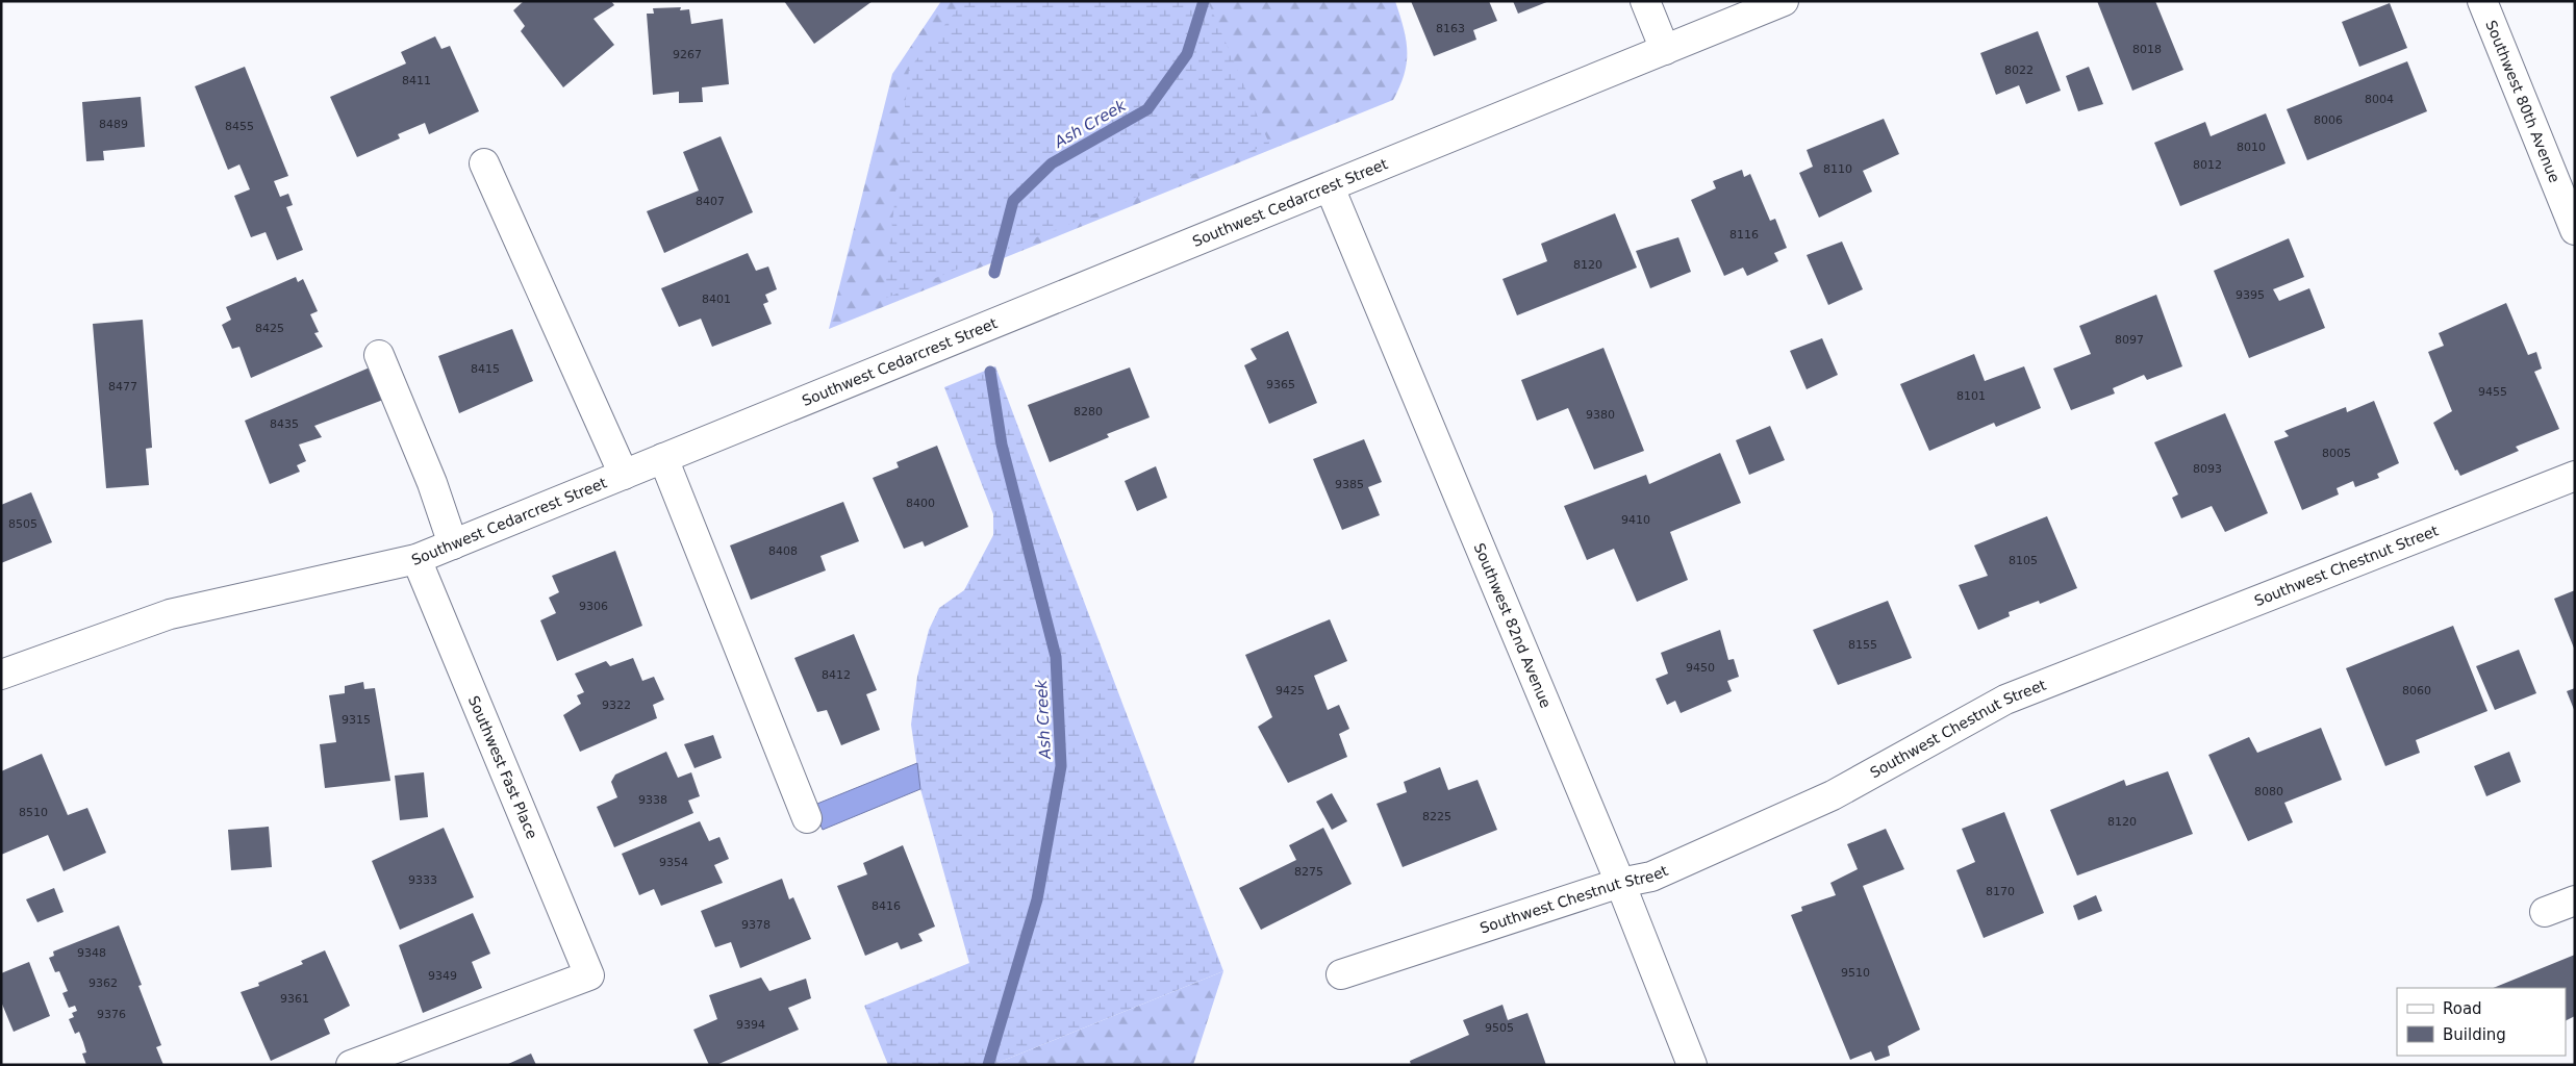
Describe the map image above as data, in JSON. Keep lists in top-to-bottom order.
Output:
{
  "streets": {
    "street": [
      "Southwest 80th Avenue",
      "Southwest Cedarcrest Street",
      "Southwest Chestnut Street",
      "Southwest 82nd Avenue",
      "Southwest Fast Place"
    ]
  },
  "crossings": [
    ["Southwest Cedarcrest Street", "Southwest 82nd Avenue"],
    ["Southwest Cedarcrest Street", "Southwest Fast Place"],
    ["Southwest Chestnut Street", "Southwest 82nd Avenue"]
  ],
  "water": ["Ash Creek"],
  "house_numbers": [
    "8163",
    "8018",
    "9267",
    "8022",
    "8411",
    "8004",
    "8006",
    "8489",
    "8455",
    "8010",
    "8012",
    "8110",
    "8407",
    "8116",
    "8120",
    "9395",
    "8401",
    "8425",
    "8097",
    "8415",
    "9365",
    "8477",
    "9455",
    "8101",
    "8280",
    "9380",
    "8435",
    "8005",
    "8093",
    "9385",
    "8400",
    "9410",
    "8505",
    "8408",
    "8105",
    "9306",
    "8155",
    "9450",
    "8412",
    "9425",
    "8060",
    "9322",
    "9315",
    "8080",
    "9338",
    "8510",
    "8225",
    "8120",
    "9354",
    "8275",
    "9333",
    "8170",
    "8416",
    "9378",
    "9348",
    "9510",
    "9349",
    "9362",
    "9361",
    "9376",
    "9394",
    "9505"
  ],
  "legend": ["Road", "Building"]
}
